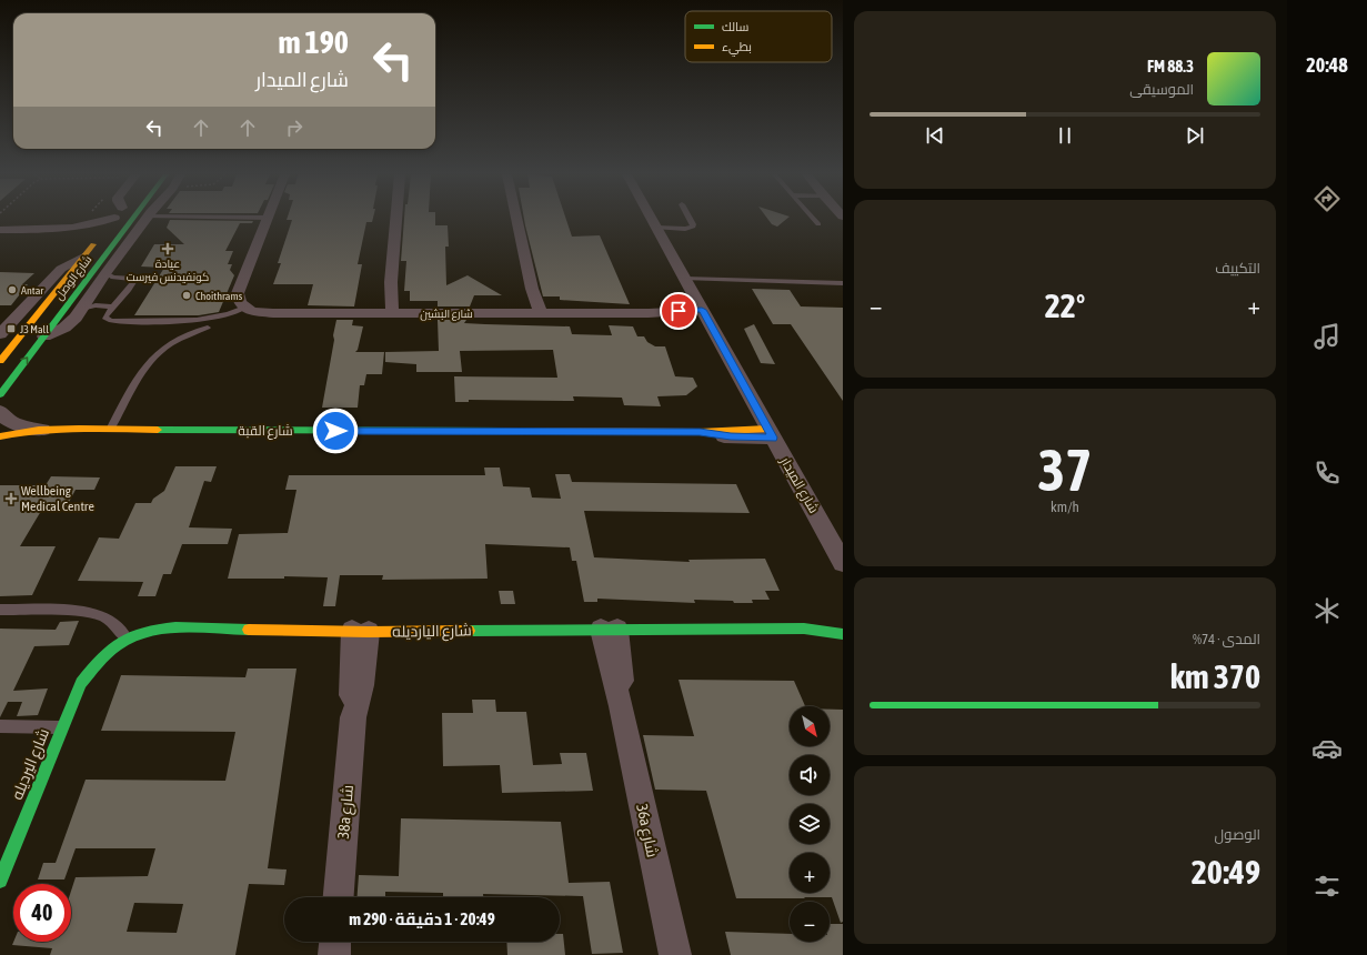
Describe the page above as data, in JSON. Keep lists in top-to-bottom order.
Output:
{
  "streets": {
    "street": [
      "شارع الوصل",
      "شارع البشين",
      "شارع القبة",
      "شارع الميدار",
      "شارع اليارديله",
      "شارع اليرديله",
      "38a شارع",
      "36a شارع"
    ]
  },
  "crossings": [
    ["شارع البشين", "شارع الميدار"],
    ["شارع القبة", "شارع الميدار"],
    ["شارع اليارديله", "شارع اليرديله"],
    ["شارع اليارديله", "38a شارع"],
    ["شارع اليارديله", "36a شارع"]
  ],
  "places": {
    "health": ["عيادة كونفيدنس فيرست", "Wellbeing Medical Centre"],
    "other": ["Antar", "Choithrams"],
    "transit": ["J3 Mall"]
  },
  "legend": ["سالك", "بطيء"],
  "north": "bottom right",
  "page": {
    "tabs": "20:48",
    "turn": ["190 m", "شارع الميدار"],
    "song": ["88.3 FM", "الموسيقى"],
    "tile": [
      "التكييف",
      ["37", "km/h"],
      ["المدى · 74%", "370 km"],
      ["الوصول", "20:49"]
    ],
    "heat": ["−", "22°", "+"],
    "map_buttons": ["+", "−"],
    "limit": "40",
    "trip": "20:49 · 1 دقيقة · 290 m"
  }
}
